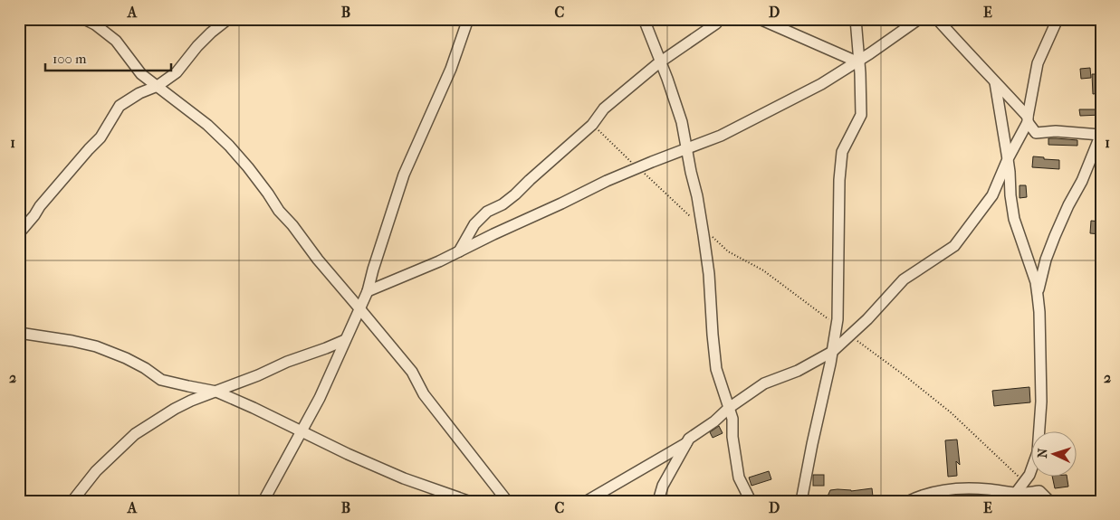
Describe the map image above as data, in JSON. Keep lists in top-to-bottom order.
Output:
{
  "scale_bar": "100 m",
  "north": "left",
  "grid": {
    "columns": [
      "A",
      "B",
      "C",
      "D",
      "E"
    ],
    "rows": ["1", "2"]
  }
}
